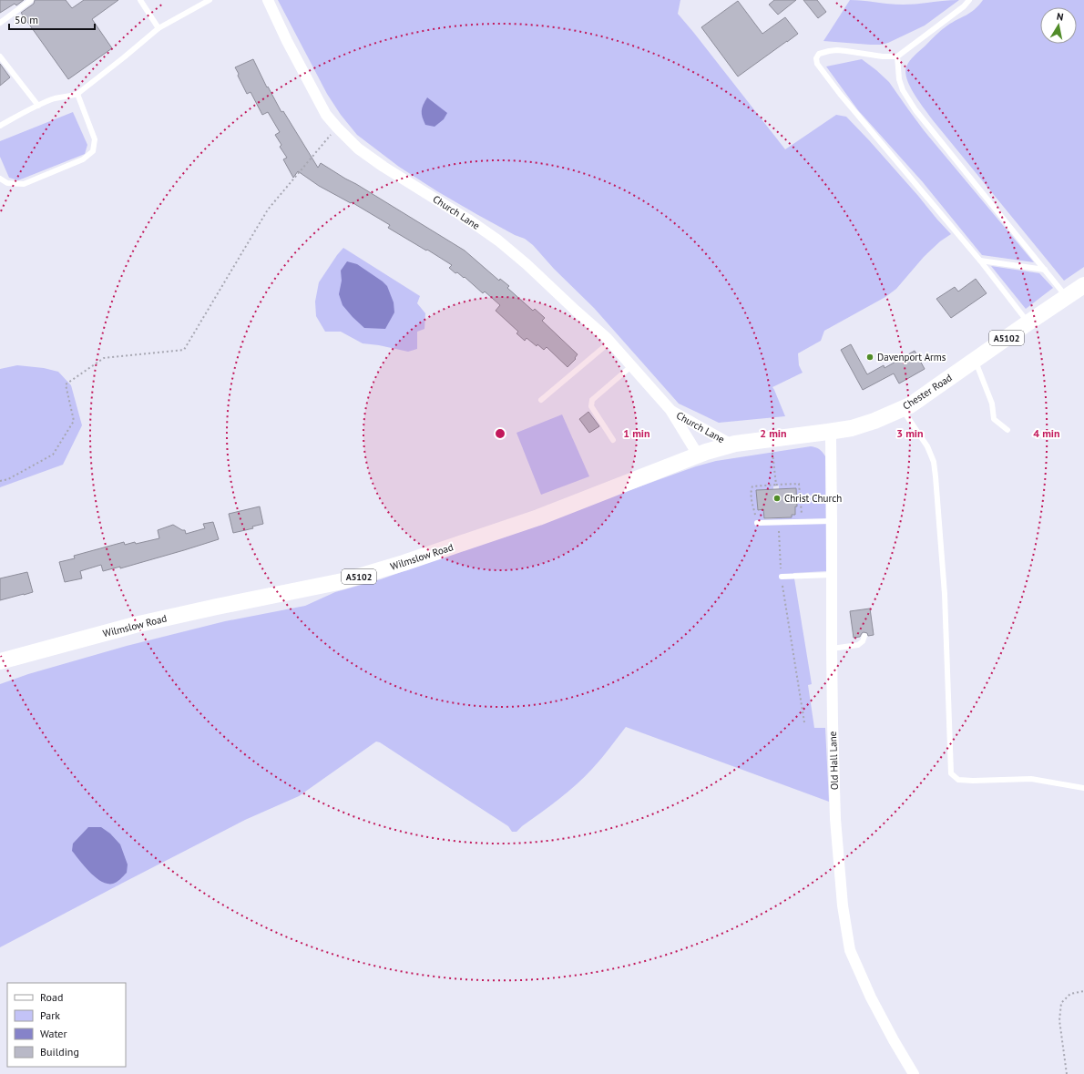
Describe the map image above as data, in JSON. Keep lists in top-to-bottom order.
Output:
{
  "streets": {
    "main road": ["A5102", "Chester Road", "Wilmslow Road"],
    "street": ["Church Lane", "Old Hall Lane"]
  },
  "crossings": [
    ["Church Lane", "Chester Road"],
    ["Church Lane", "Wilmslow Road"],
    ["Chester Road", "Wilmslow Road"],
    ["Chester Road", "Old Hall Lane"]
  ],
  "places": ["Davenport Arms", "Christ Church"],
  "legend": [
    "Road",
    "Park",
    "Water",
    "Building"
  ],
  "scale_bar": "50 m",
  "north": "top",
  "rings": [
    "1 min",
    "2 min",
    "3 min",
    "4 min"
  ]
}
